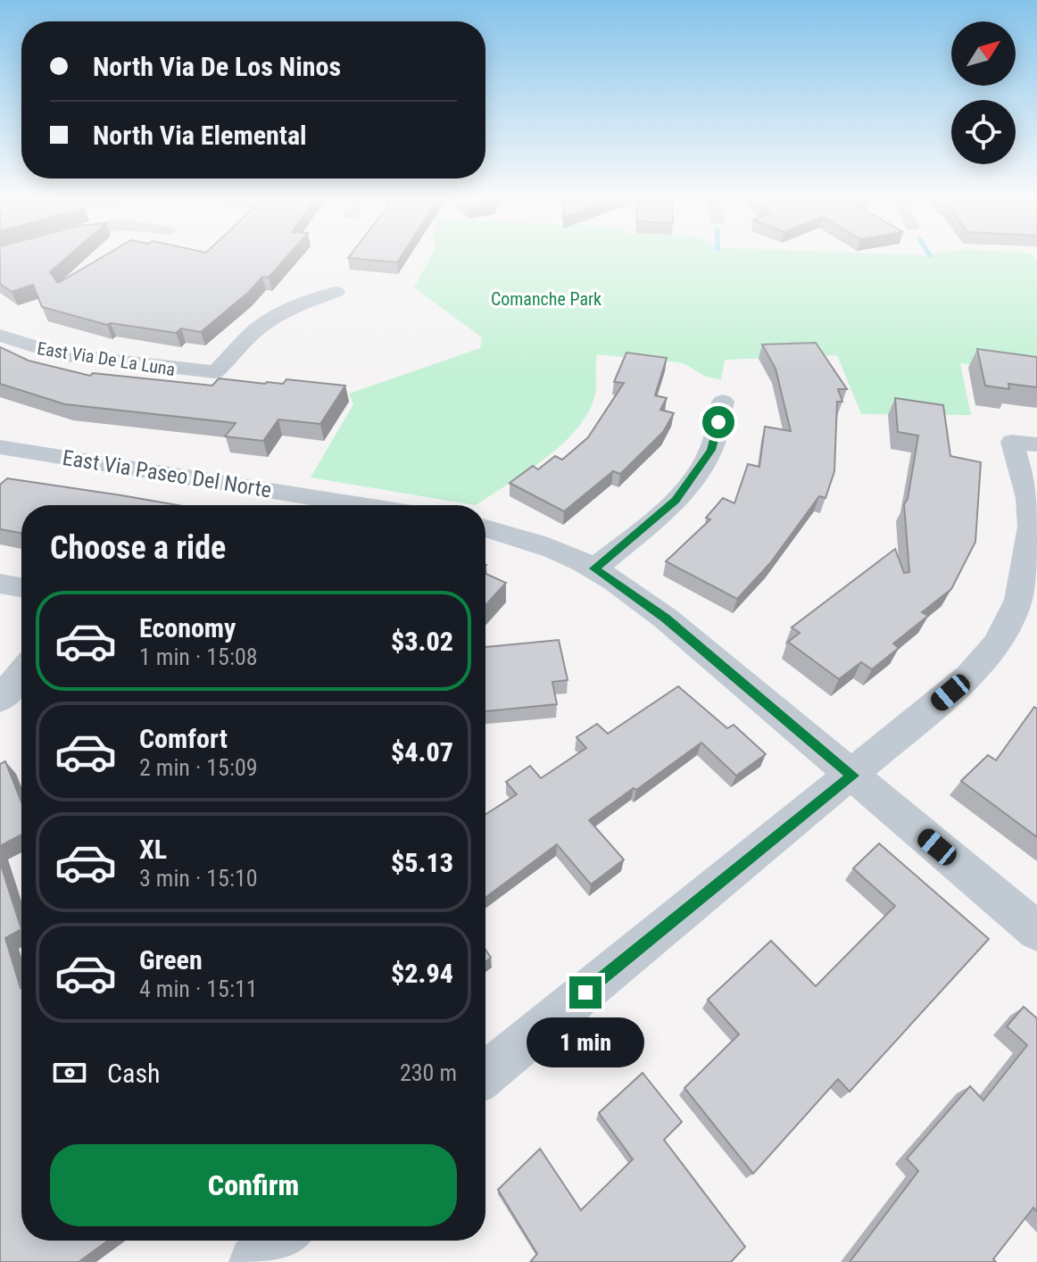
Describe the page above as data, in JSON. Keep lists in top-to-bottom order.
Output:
{
  "streets": {
    "street": ["East Via De La Luna", "East Via Paseo Del Norte"]
  },
  "parks": ["Comanche Park"],
  "north": "top right",
  "page": {
    "banner": ["North Via De Los Ninos", "North Via Elemental"],
    "heading": "Choose a ride",
    "list": [
      {
        "name": "Economy",
        "note": "1 min · 15:08",
        "value": "$3.02"
      },
      {
        "name": "Comfort",
        "note": "2 min · 15:09",
        "value": "$4.07"
      },
      {
        "name": "XL",
        "note": "3 min · 15:10",
        "value": "$5.13"
      },
      {
        "name": "Green",
        "note": "4 min · 15:11",
        "value": "$2.94"
      }
    ],
    "bubble": "1 min",
    "pay": ["Cash", "230 m"],
    "buttons": "Confirm"
  }
}
